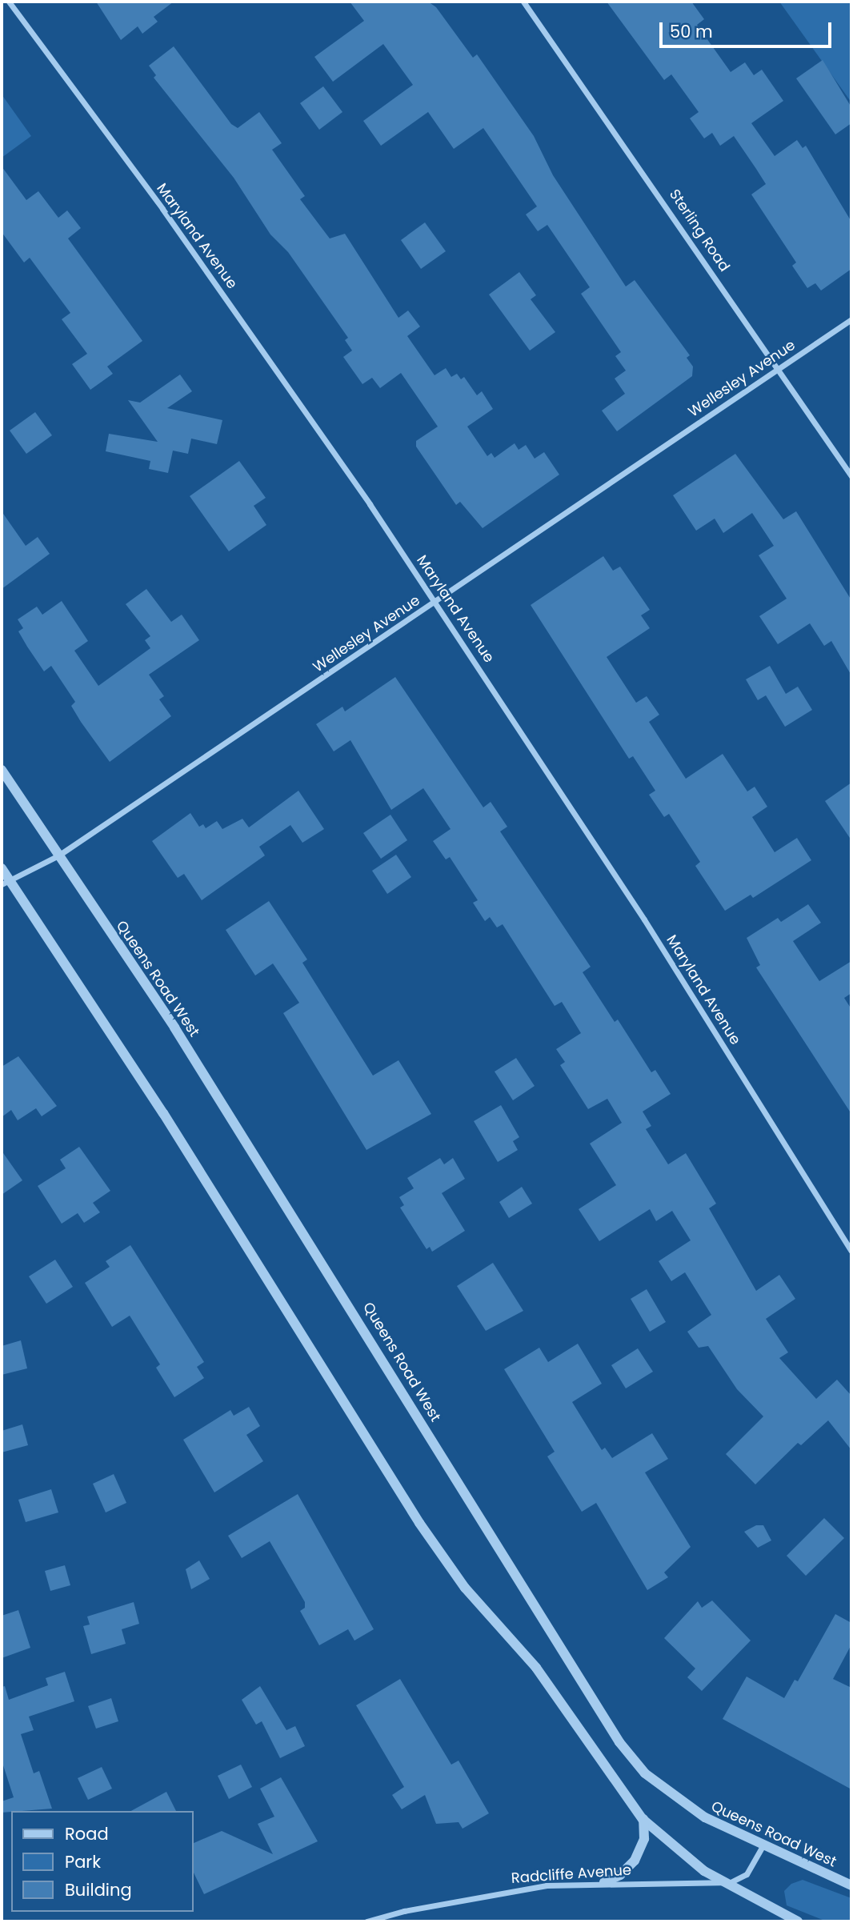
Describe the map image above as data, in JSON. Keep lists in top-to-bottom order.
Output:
{
  "streets": {
    "street": [
      "Sterling Road",
      "Maryland Avenue",
      "Wellesley Avenue",
      "Queens Road West",
      "Radcliffe Avenue"
    ]
  },
  "crossings": [
    ["Sterling Road", "Wellesley Avenue"],
    ["Maryland Avenue", "Wellesley Avenue"],
    ["Wellesley Avenue", "Queens Road West"],
    ["Queens Road West", "Radcliffe Avenue"]
  ],
  "legend": ["Road", "Park", "Building"],
  "scale_bar": "50 m"
}
